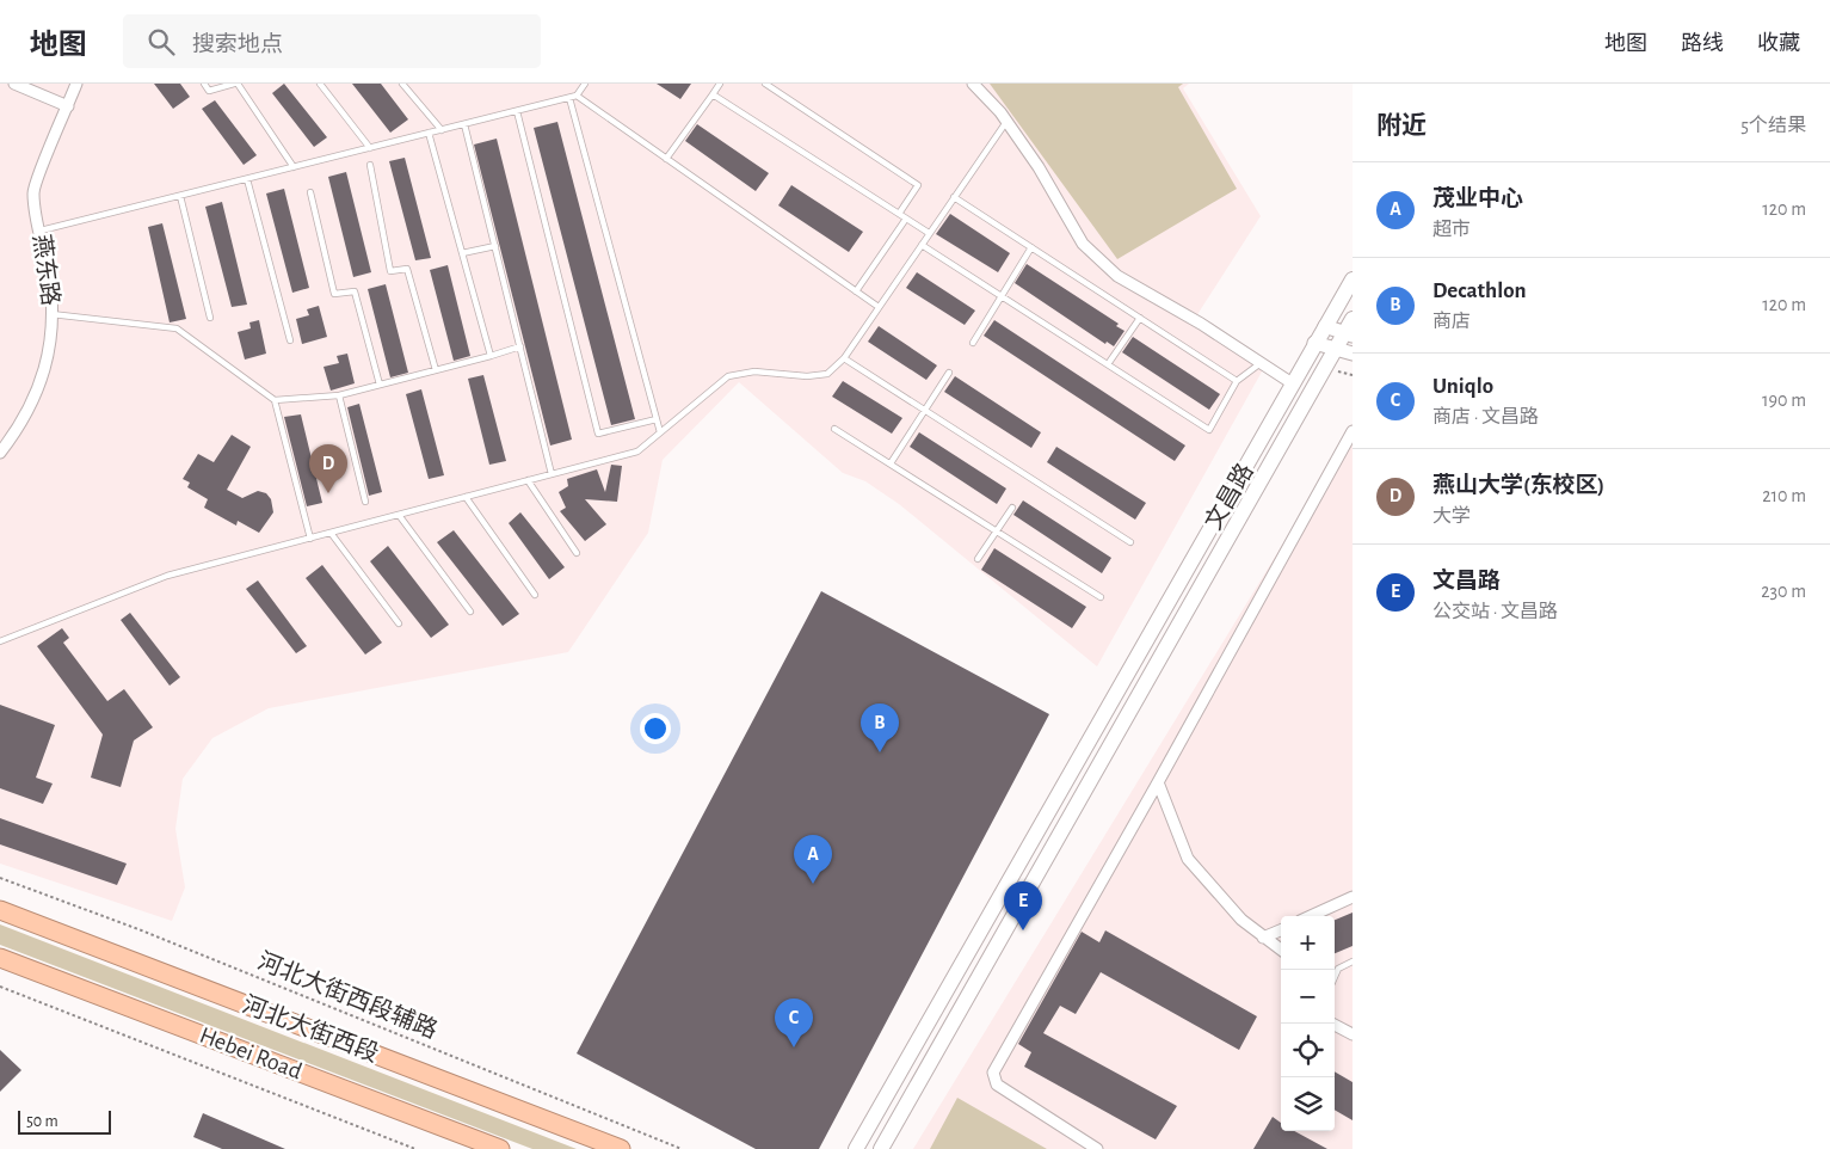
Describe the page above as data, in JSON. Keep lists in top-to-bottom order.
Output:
{
  "streets": {
    "highway": ["河北大街西段", "Hebei Road"],
    "main road": ["文昌路"],
    "street": ["燕东路"],
    "path": ["河北大街西段辅路"]
  },
  "scale_bar": "50 m",
  "page": {
    "header": "地图",
    "search": "搜索地点",
    "nav": ["地图", "路线", "收藏"],
    "heading": ["附近", "5个结果"],
    "list": [
      {
        "mark": "A",
        "name": "茂业中心",
        "note": "超市",
        "value": "120 m"
      },
      {
        "mark": "B",
        "name": "Decathlon",
        "note": "商店",
        "value": "120 m"
      },
      {
        "mark": "C",
        "name": "Uniqlo",
        "note": "商店 · 文昌路",
        "value": "190 m"
      },
      {
        "mark": "D",
        "name": "燕山大学(东校区)",
        "note": "大学",
        "value": "210 m"
      },
      {
        "mark": "E",
        "name": "文昌路",
        "note": "公交站 · 文昌路",
        "value": "230 m"
      }
    ],
    "pins": [
      "D",
      "B",
      "A",
      "E",
      "C"
    ],
    "map_buttons": ["+", "−"],
    "scale": "50 m"
  }
}
